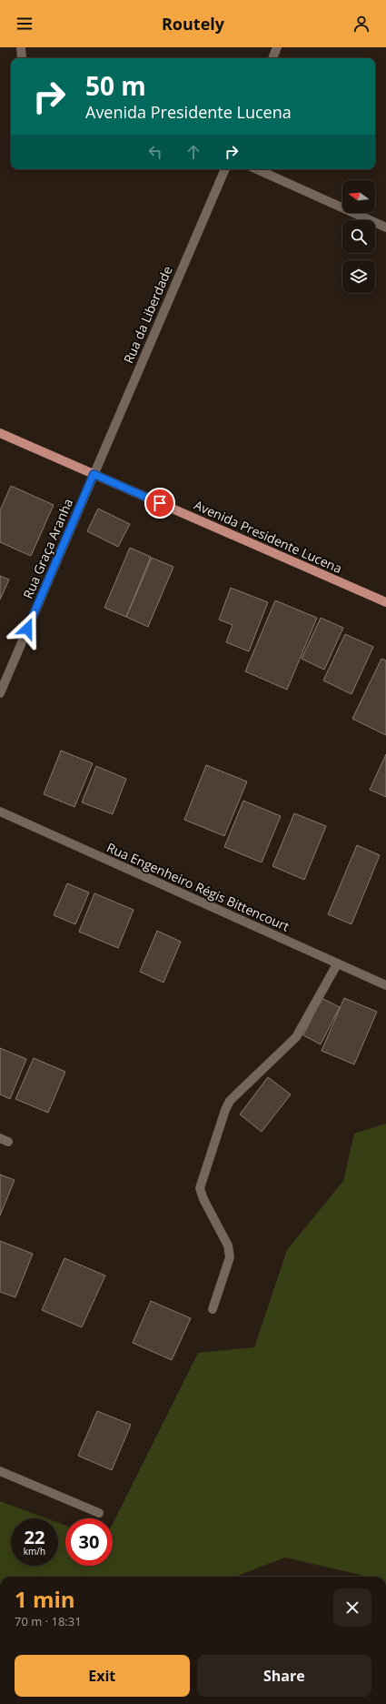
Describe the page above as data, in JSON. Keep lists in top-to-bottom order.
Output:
{
  "streets": {
    "main road": ["Avenida Presidente Lucena"],
    "street": ["Rua da Liberdade", "Rua Graça Aranha", "Rua Engenheiro Régis Bittencourt"]
  },
  "crossings": [
    ["Rua da Liberdade", "Avenida Presidente Lucena"],
    ["Rua da Liberdade", "Rua Graça Aranha"],
    ["Avenida Presidente Lucena", "Rua Graça Aranha"]
  ],
  "north": "left",
  "page": {
    "header": "Routely",
    "turn": ["50 m", "Avenida Presidente Lucena"],
    "speed": "22 km/h",
    "limit": "30",
    "heading": ["1 min", "70 m · 18:31"],
    "buttons": ["Exit", "Share"]
  }
}
